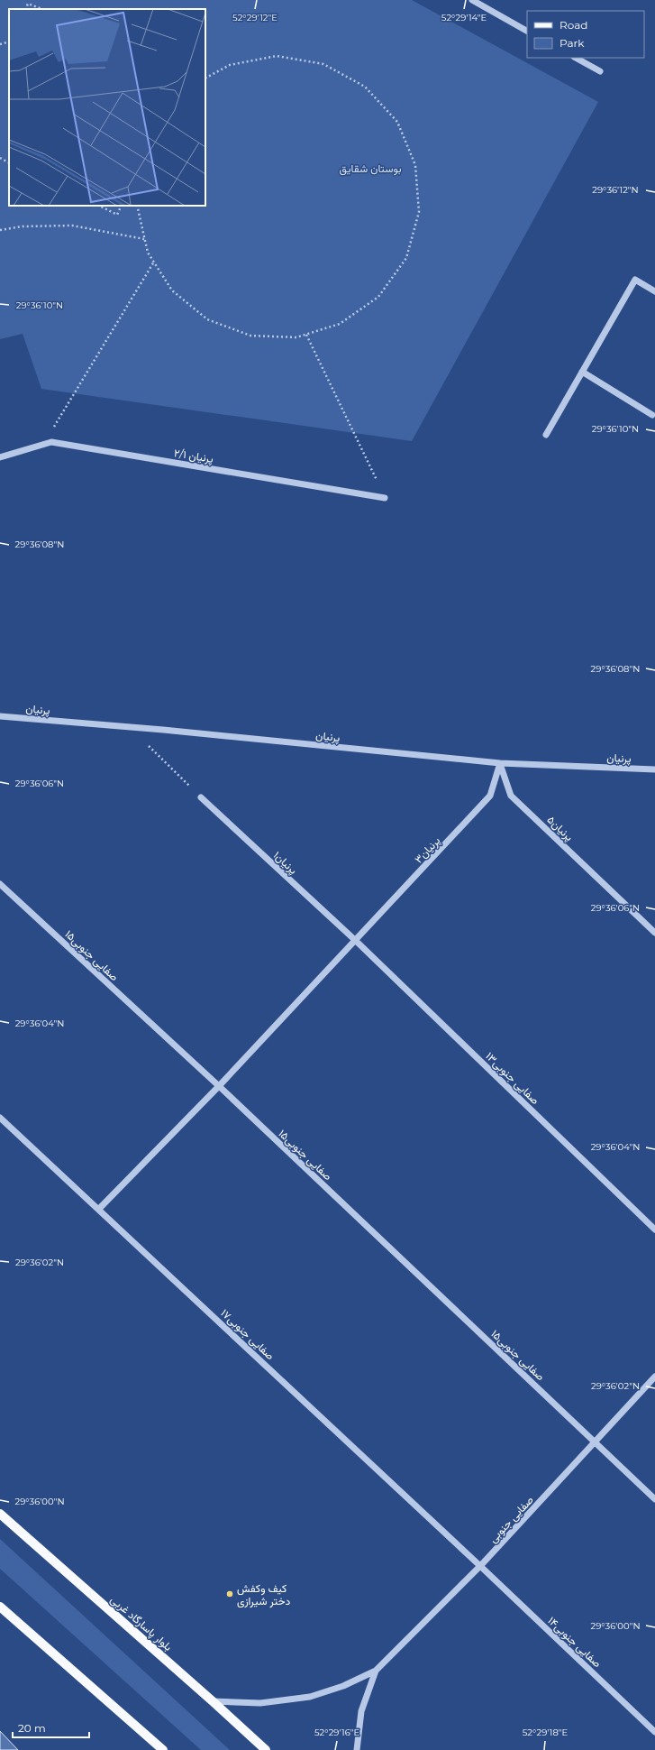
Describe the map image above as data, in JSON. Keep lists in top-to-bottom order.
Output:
{
  "streets": {
    "main road": ["بلوار پاسارگاد غربی"],
    "street": [
      "پرنیان ۲/۱",
      "پرنیان",
      "پرنیان۵",
      "پرنیان۳",
      "پرنیان۱",
      "صفایی جنوبی۱۵",
      "صفایی جنوبی۱۳",
      "صفایی جنوبی۱۷",
      "صفایی جنوبی",
      "صفایی جنوبی۱۴"
    ]
  },
  "crossings": [
    ["پرنیان", "پرنیان۵"],
    ["پرنیان", "پرنیان۳"],
    ["پرنیان۵", "پرنیان۳"],
    ["پرنیان۳", "پرنیان۱"],
    ["پرنیان۳", "صفایی جنوبی۱۵"],
    ["پرنیان۳", "صفایی جنوبی۱۳"],
    ["پرنیان۳", "صفایی جنوبی۱۷"],
    ["پرنیان۱", "صفایی جنوبی۱۳"],
    ["صفایی جنوبی۱۵", "صفایی جنوبی"],
    ["صفایی جنوبی۱۷", "صفایی جنوبی"],
    ["صفایی جنوبی۱۷", "صفایی جنوبی۱۴"],
    ["صفایی جنوبی", "صفایی جنوبی۱۴"]
  ],
  "parks": ["بوستان شقایق"],
  "places": ["کیف وکفش دختر شیرازی"],
  "legend": ["Road", "Park"],
  "scale_bar": "20 m",
  "coordinates": [
    "52°29'12\"E",
    "52°29'14\"E",
    "29°36'12\"N",
    "29°36'10\"N",
    "29°36'08\"N",
    "29°36'06\"N",
    "29°36'04\"N",
    "29°36'02\"N",
    "29°36'00\"N",
    "52°29'16\"E",
    "52°29'18\"E"
  ]
}
